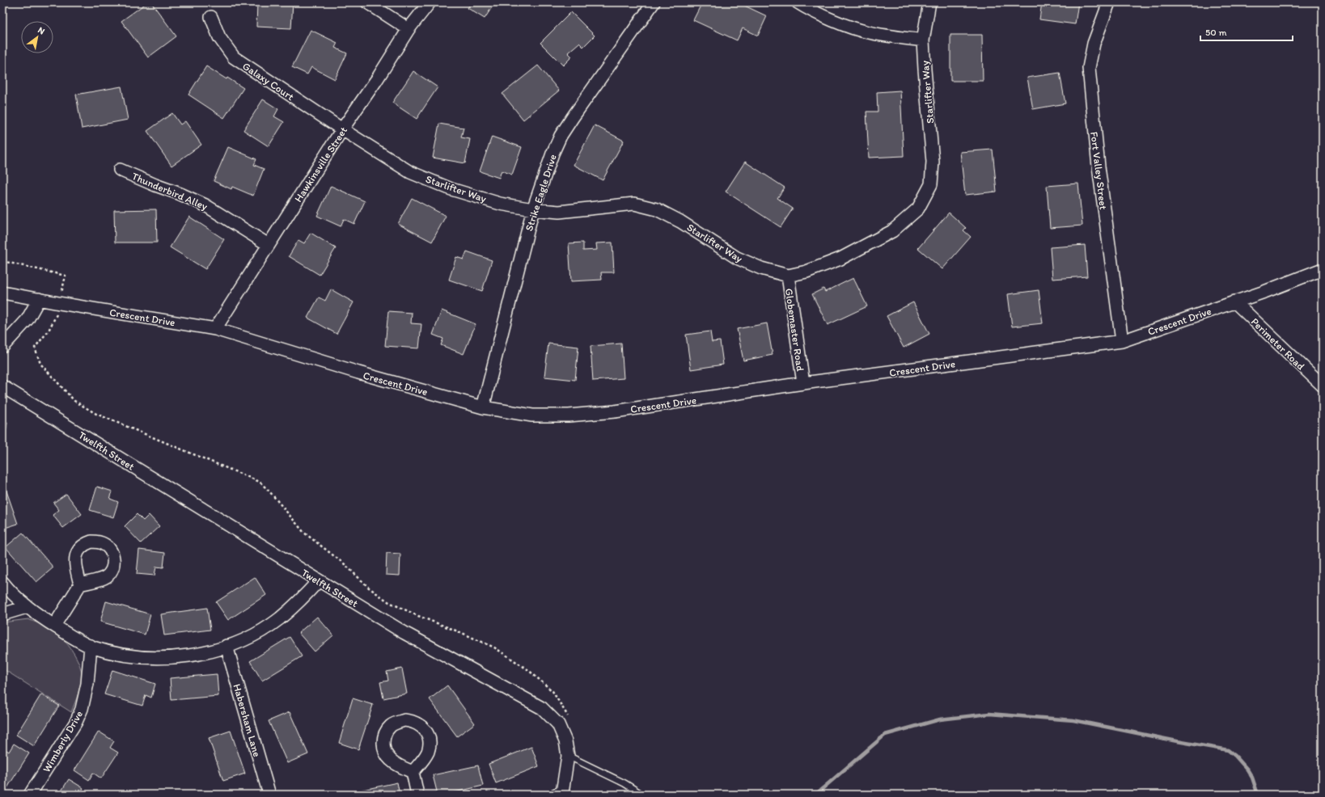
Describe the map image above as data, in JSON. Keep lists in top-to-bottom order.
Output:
{
  "streets": {
    "street": [
      "Galaxy Court",
      "Starlifter Way",
      "Hawkinsville Street",
      "Fort Valley Street",
      "Thunderbird Alley",
      "Strike Eagle Drive",
      "Crescent Drive",
      "Globemaster Road",
      "Perimeter Road",
      "Twelfth Street",
      "Habersham Lane",
      "Wimberly Drive"
    ]
  },
  "crossings": [
    ["Galaxy Court", "Starlifter Way"],
    ["Galaxy Court", "Hawkinsville Street"],
    ["Starlifter Way", "Hawkinsville Street"],
    ["Starlifter Way", "Strike Eagle Drive"],
    ["Starlifter Way", "Globemaster Road"],
    ["Hawkinsville Street", "Thunderbird Alley"],
    ["Hawkinsville Street", "Crescent Drive"],
    ["Fort Valley Street", "Crescent Drive"],
    ["Strike Eagle Drive", "Crescent Drive"],
    ["Crescent Drive", "Globemaster Road"],
    ["Crescent Drive", "Perimeter Road"]
  ],
  "scale_bar": "50 m",
  "north": "top right"
}
